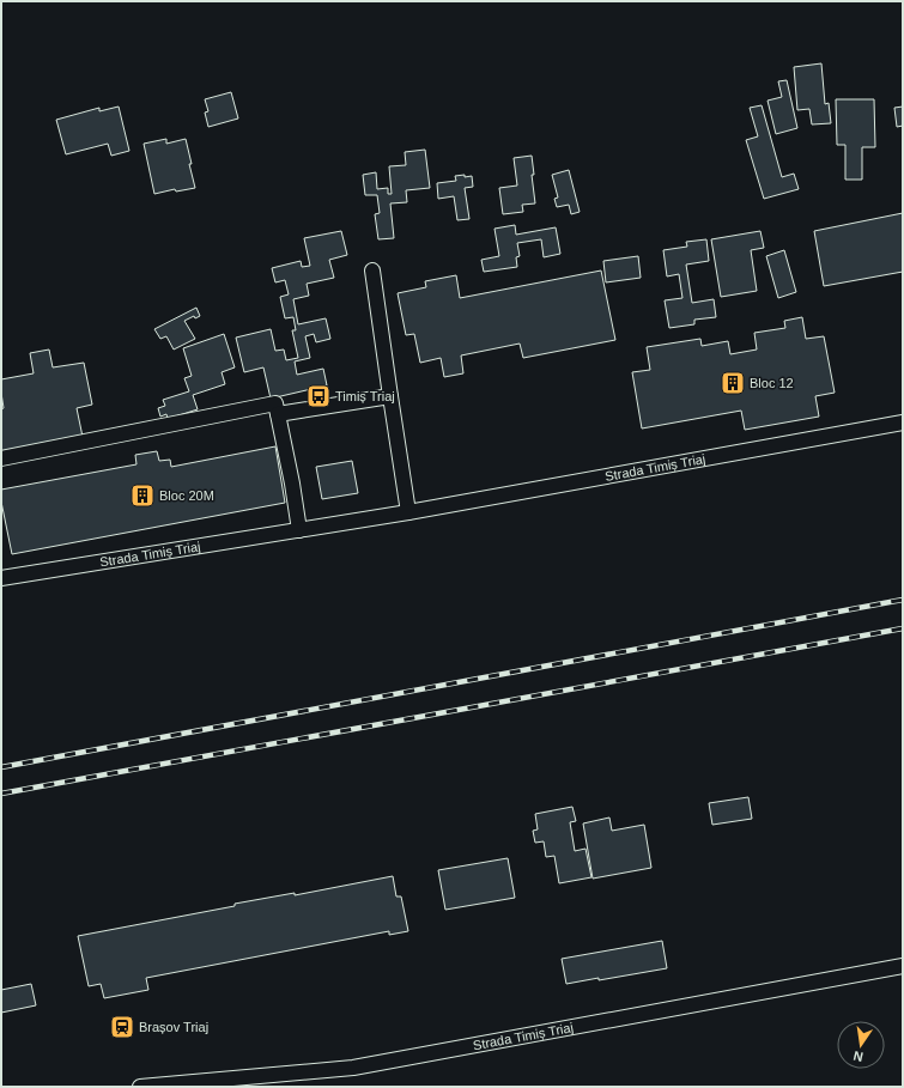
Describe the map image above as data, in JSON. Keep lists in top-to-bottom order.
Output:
{
  "streets": {
    "lane": ["Strada Timiș Triaj"]
  },
  "places": {
    "building": ["Bloc 12", "Bloc 20M"],
    "bus stop": ["Timiș Triaj"],
    "station": ["Brașov Triaj"]
  },
  "north": "bottom"
}
